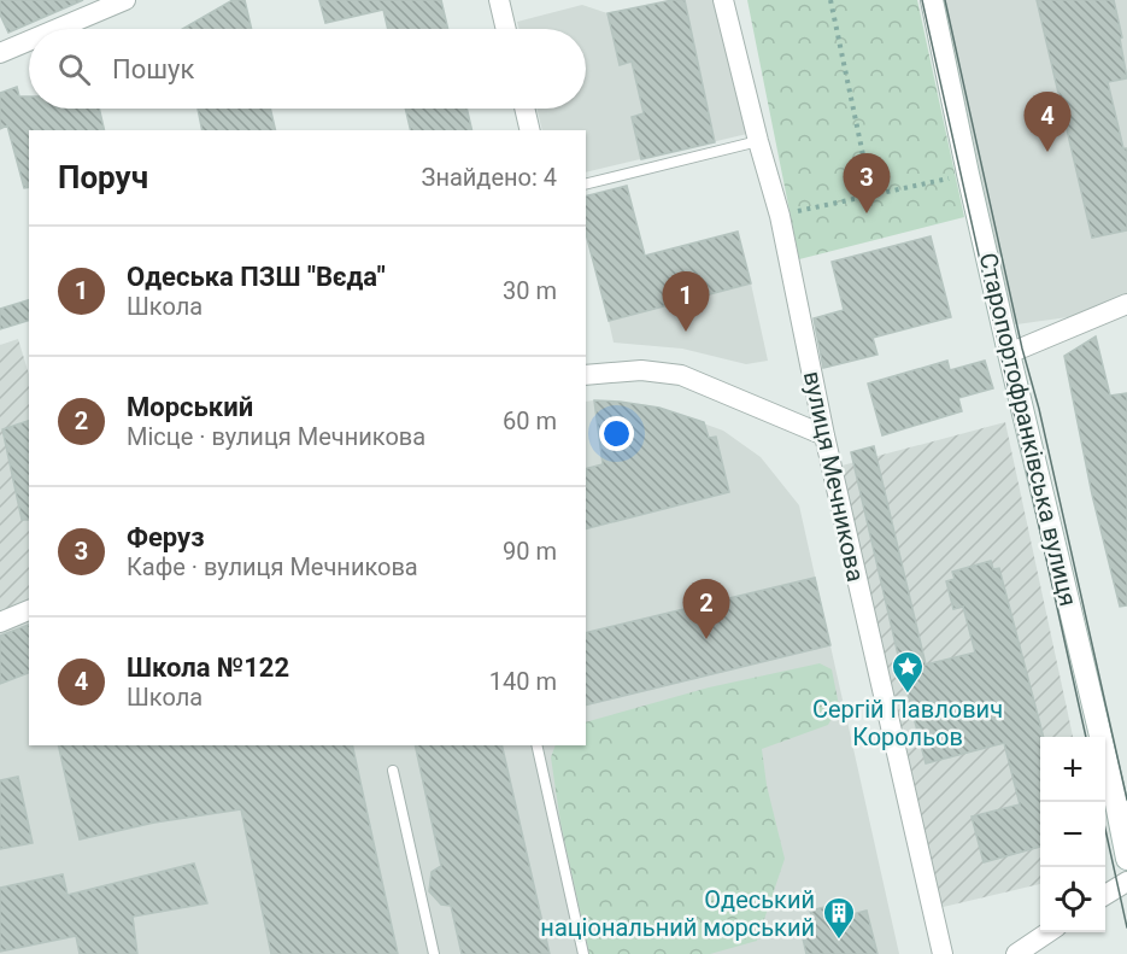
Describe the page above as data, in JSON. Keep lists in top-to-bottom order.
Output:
{
  "streets": {
    "main road": ["Старопортофранківська вулиця"],
    "street": ["вулиця Мечникова"]
  },
  "places": {
    "place": ["Сергій Павлович Корольов"],
    "building": ["Одеський національний морський"]
  },
  "page": {
    "search": "Пошук",
    "pins": [
      "4",
      "3",
      "1",
      "2"
    ],
    "heading": ["Поруч", "Знайдено: 4"],
    "list": [
      {
        "mark": "1",
        "name": "Одеська ПЗШ \"Вєда\"",
        "note": "Школа",
        "value": "30 m"
      },
      {
        "mark": "2",
        "name": "Морський",
        "note": "Місце · вулиця Мечникова",
        "value": "60 m"
      },
      {
        "mark": "3",
        "name": "Феруз",
        "note": "Кафе · вулиця Мечникова",
        "value": "90 m"
      },
      {
        "mark": "4",
        "name": "Школа №122",
        "note": "Школа",
        "value": "140 m"
      }
    ],
    "map_buttons": ["+", "−"]
  }
}
